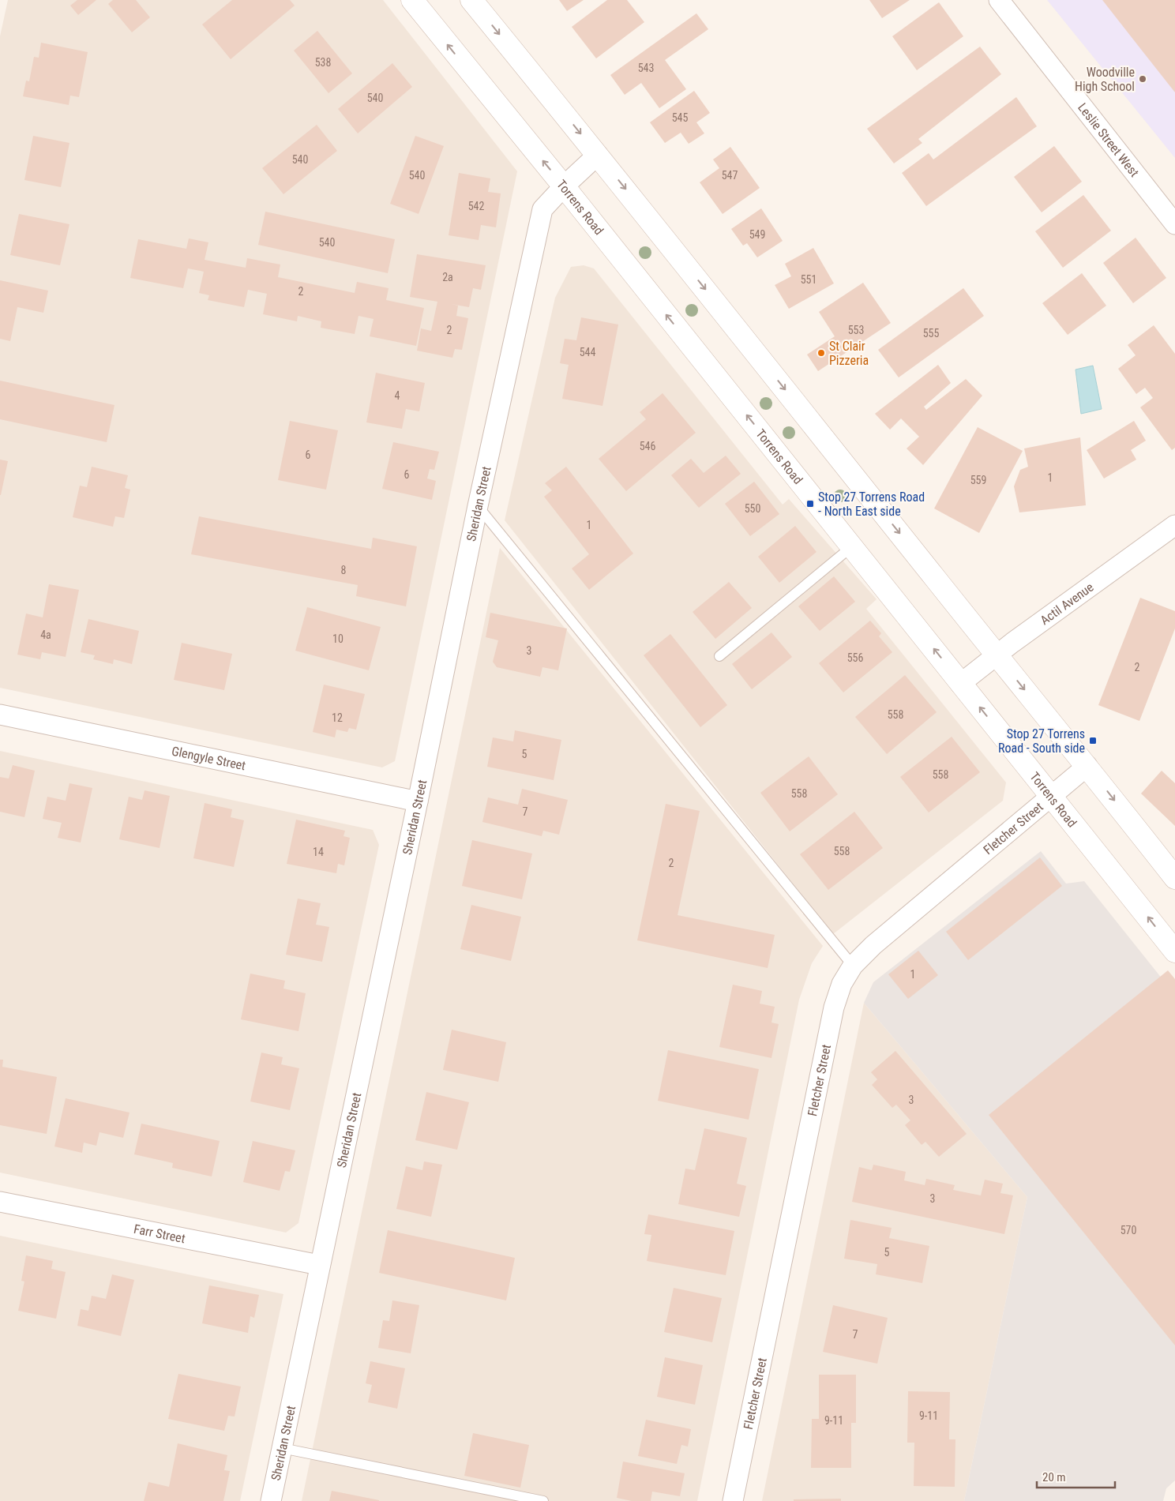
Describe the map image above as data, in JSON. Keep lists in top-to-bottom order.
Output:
{
  "streets": {
    "main road": ["Torrens Road"],
    "street": [
      "Leslie Street West",
      "Sheridan Street",
      "Actil Avenue",
      "Glengyle Street",
      "Fletcher Street",
      "Farr Street"
    ]
  },
  "crossings": [
    ["Torrens Road", "Sheridan Street"],
    ["Torrens Road", "Actil Avenue"],
    ["Torrens Road", "Fletcher Street"],
    ["Sheridan Street", "Glengyle Street"],
    ["Sheridan Street", "Farr Street"]
  ],
  "places": {
    "other": ["Woodville High School", "St Clair Pizzeria"],
    "transit": ["Stop 27 Torrens Road - North East side", "Stop 27 Torrens Road - South side"]
  },
  "house_numbers": [
    "538",
    "543",
    "540",
    "545",
    "540",
    "540",
    "547",
    "542",
    "549",
    "540",
    "2a",
    "551",
    "2",
    "2",
    "553",
    "555",
    "544",
    "4",
    "546",
    "6",
    "6",
    "1",
    "559",
    "550",
    "1",
    "8",
    "4a",
    "10",
    "3",
    "556",
    "2",
    "558",
    "12",
    "5",
    "558",
    "558",
    "7",
    "558",
    "14",
    "2",
    "1",
    "3",
    "3",
    "570",
    "5",
    "7",
    "9-11",
    "9-11"
  ],
  "scale_bar": "20 m"
}
